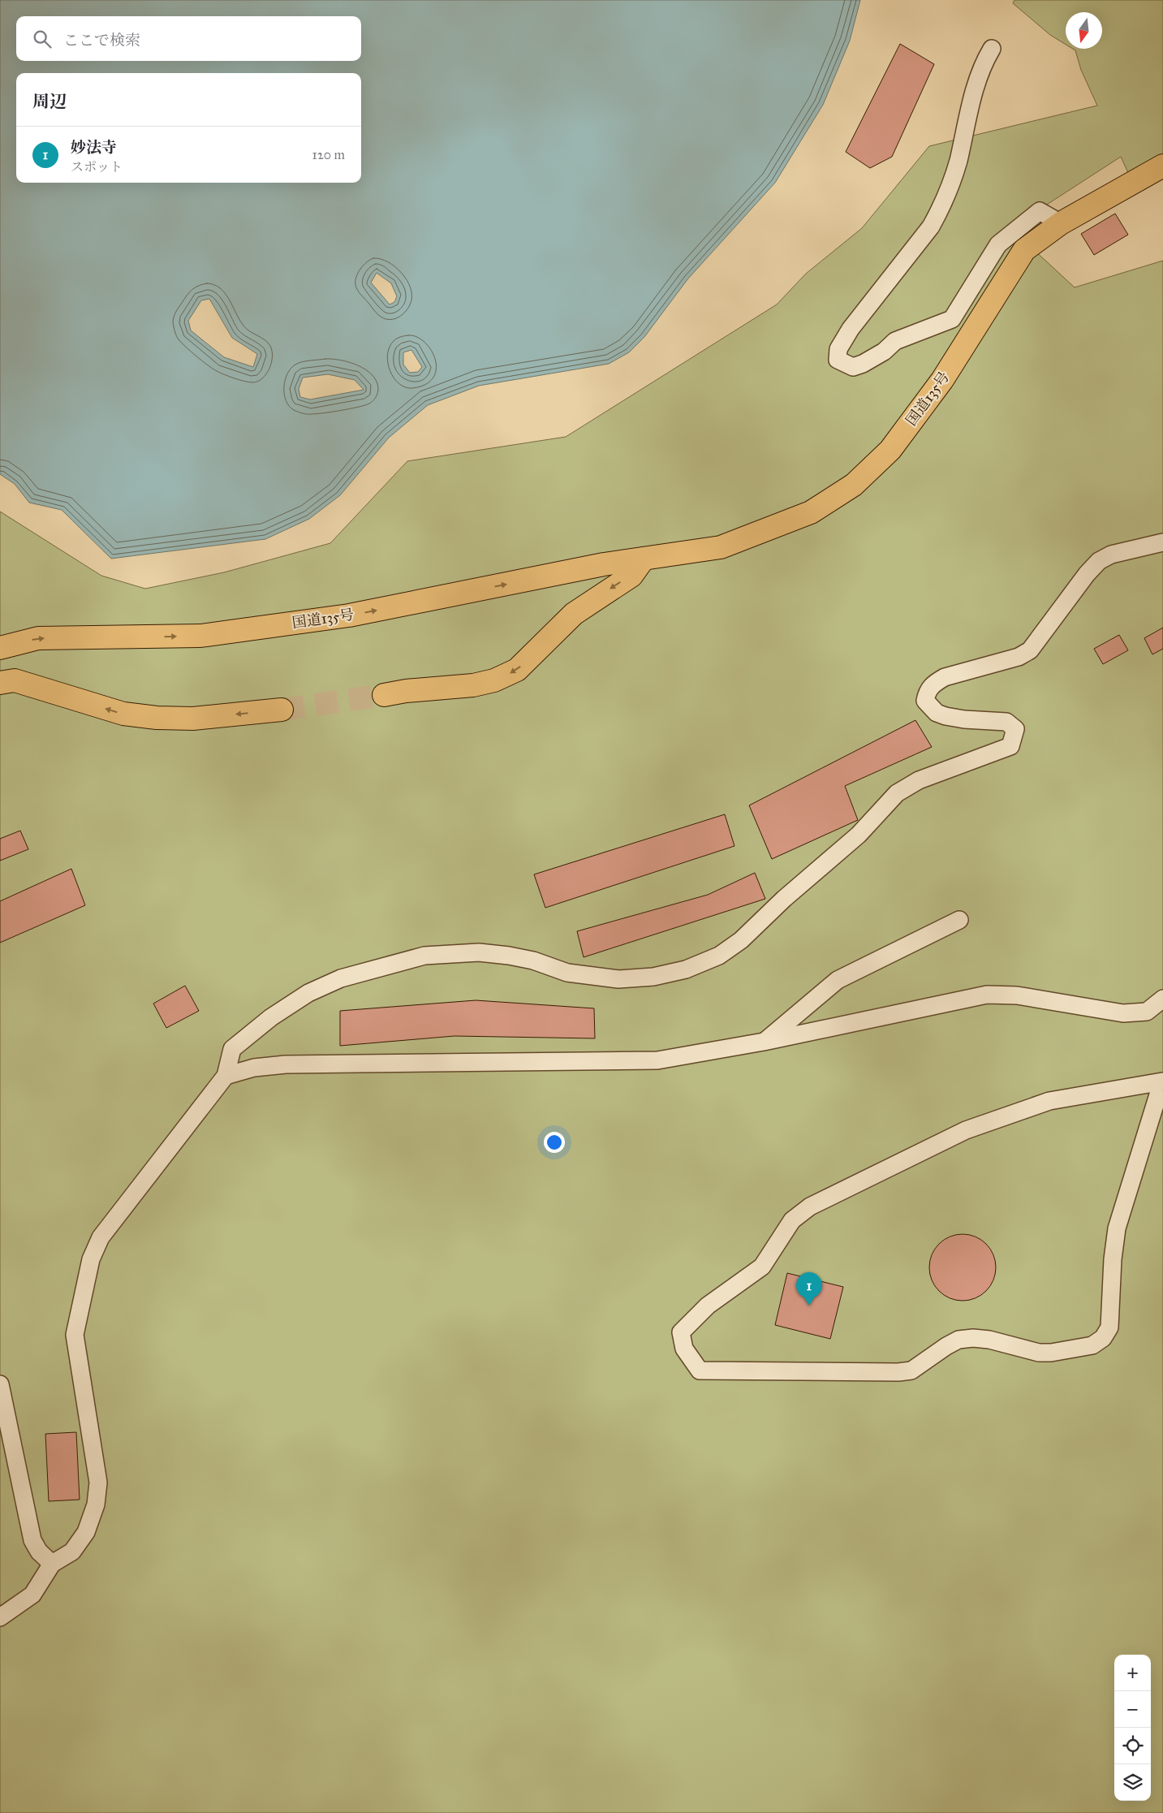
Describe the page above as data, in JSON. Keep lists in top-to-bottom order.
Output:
{
  "streets": {
    "highway": ["国道135号"]
  },
  "north": "bottom",
  "page": {
    "search": "ここで検索",
    "heading": "周辺",
    "list": [
      {
        "mark": "1",
        "name": "妙法寺",
        "note": "スポット",
        "value": "120 m"
      }
    ],
    "pins": "1",
    "map_buttons": ["+", "−"]
  }
}
